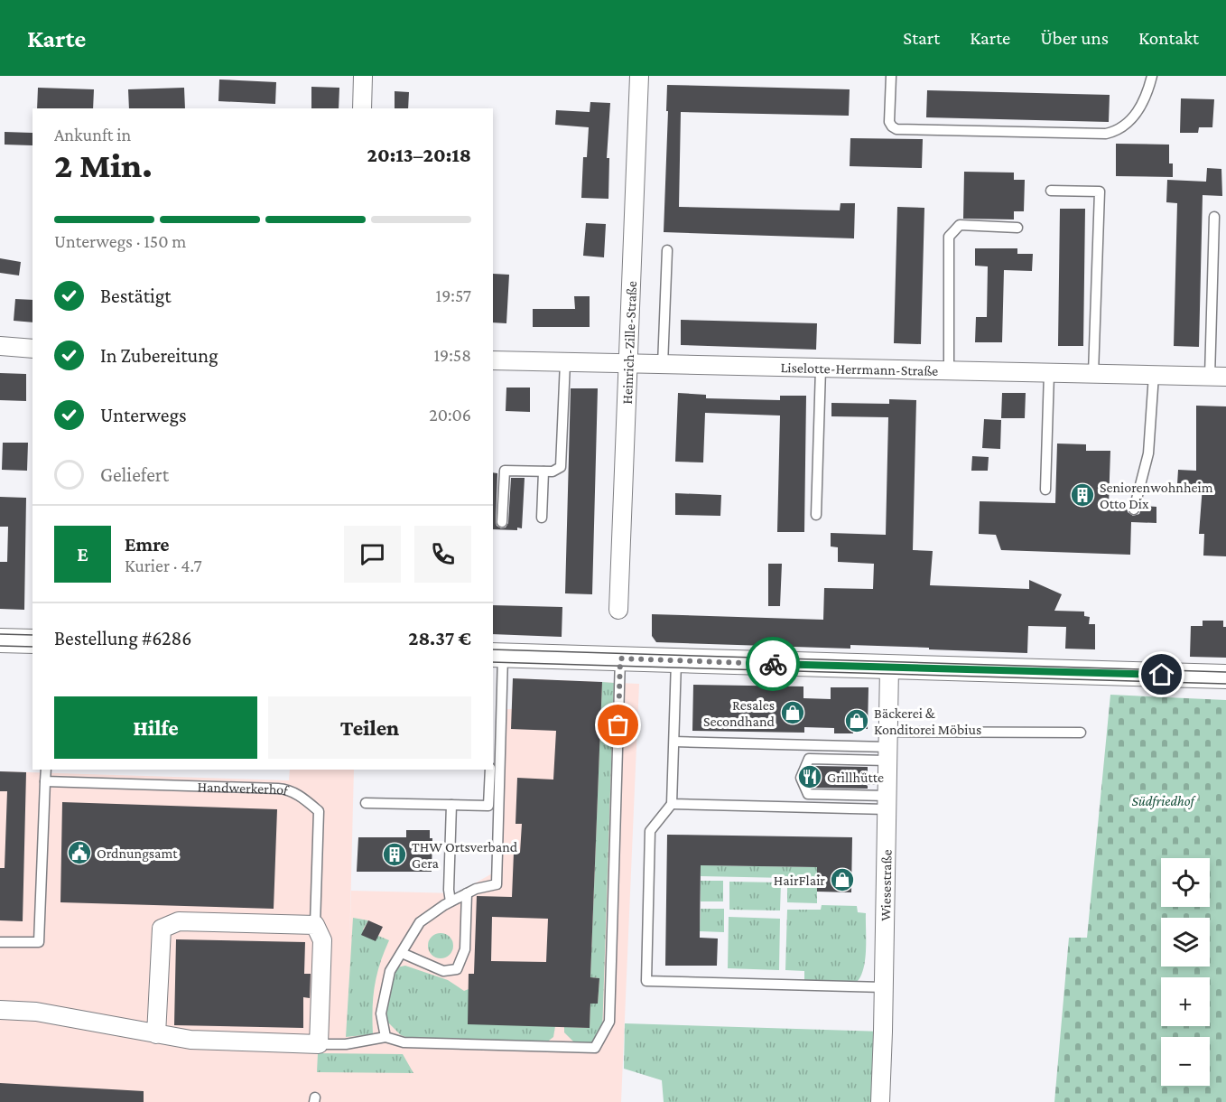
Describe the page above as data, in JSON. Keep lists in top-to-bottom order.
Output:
{
  "streets": {
    "street": [
      "Heinrich-Zille-Straße",
      "Liselotte-Herrmann-Straße",
      "Handwerkerhof",
      "Wiesestraße"
    ]
  },
  "crossings": [
    ["Heinrich-Zille-Straße", "Liselotte-Herrmann-Straße"]
  ],
  "parks": ["Südfriedhof"],
  "places": {
    "building": ["Seniorenwohnheim Otto Dix", "THW Ortsverband Gera"],
    "shop": ["Resales Secondhand", "Bäckerei & Konditorei Möbius", "HairFlair"],
    "restaurant": ["Grillhütte"],
    "public building": ["Ordnungsamt"]
  },
  "page": {
    "header": "Karte",
    "nav": [
      "Start",
      "Karte",
      "Über uns",
      "Kontakt"
    ],
    "heading": ["2 Min.", "Ankunft in", "20:13–20:18"],
    "panel": [
      "Emre",
      "Kurier · 4.7",
      "Bestellung #6286",
      "28.37 €"
    ],
    "bar": "Unterwegs · 150 m",
    "list": [
      ["Bestätigt", "19:57"],
      ["In Zubereitung", "19:58"],
      ["Unterwegs", "20:06"],
      "Geliefert"
    ],
    "round": "E",
    "buttons": ["Hilfe", "Teilen"],
    "map_buttons": ["+", "−"]
  }
}
